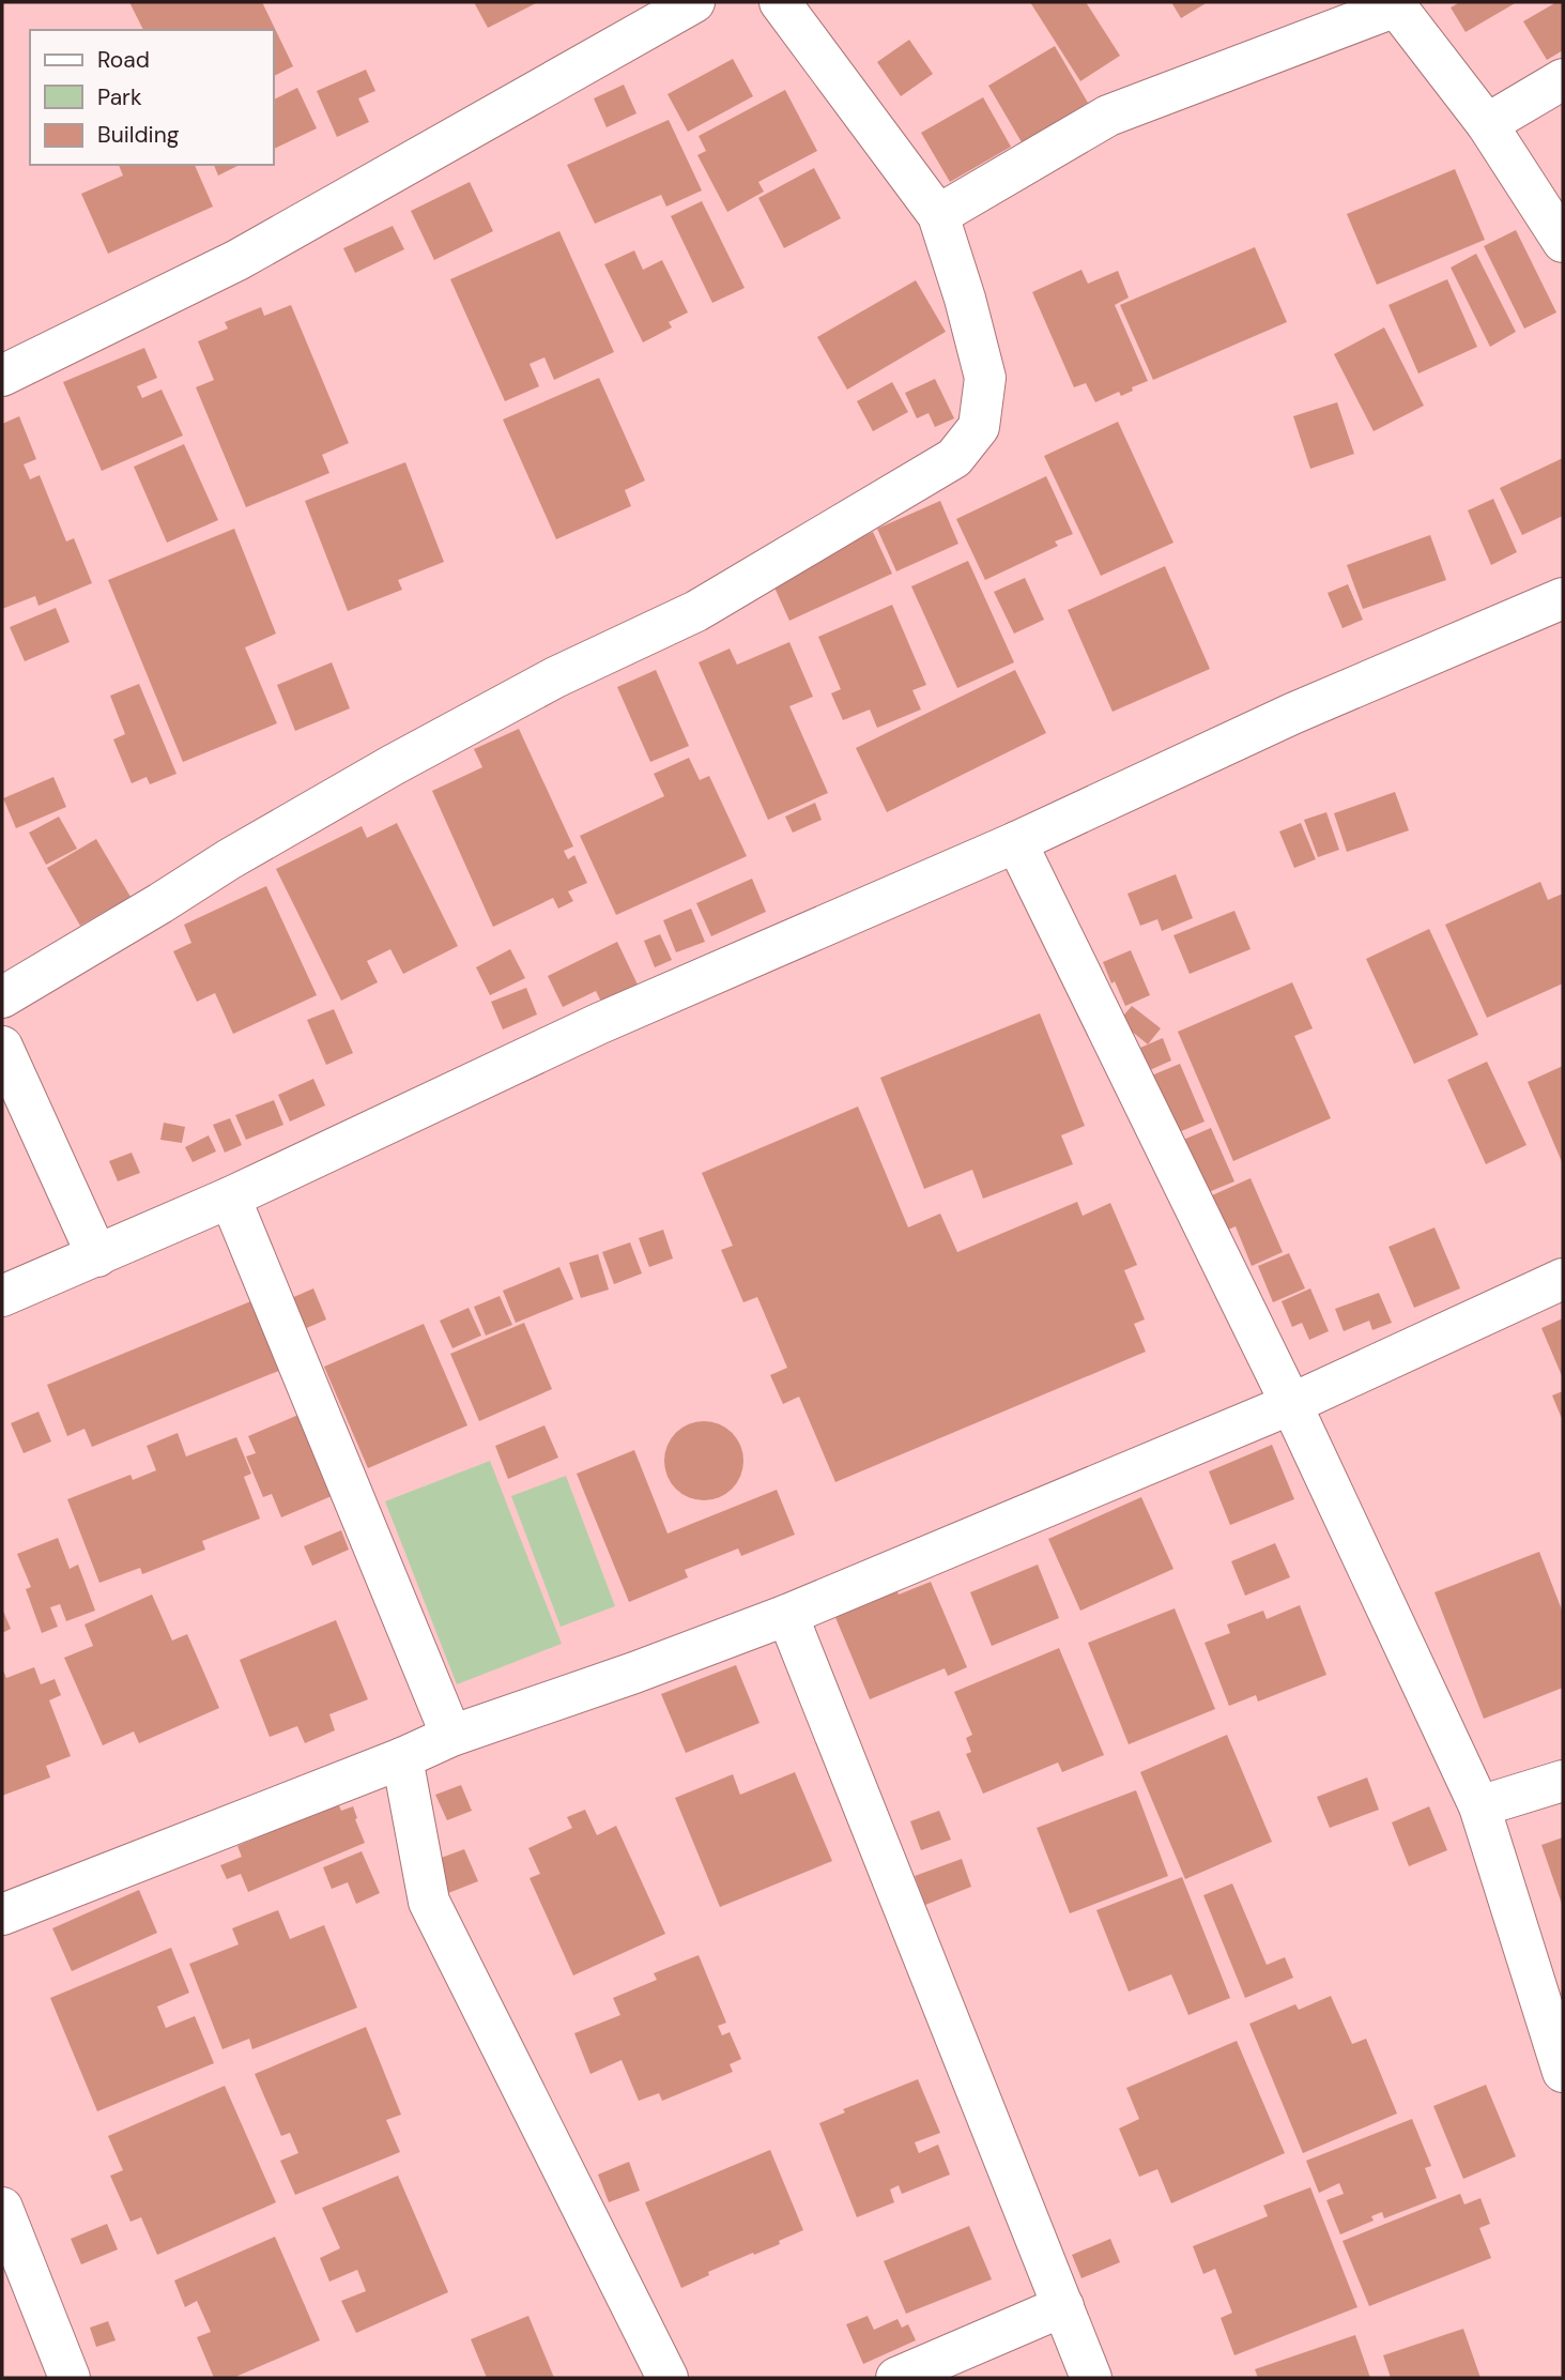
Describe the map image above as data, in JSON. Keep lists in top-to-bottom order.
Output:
{
  "legend": ["Road", "Park", "Building"]
}
